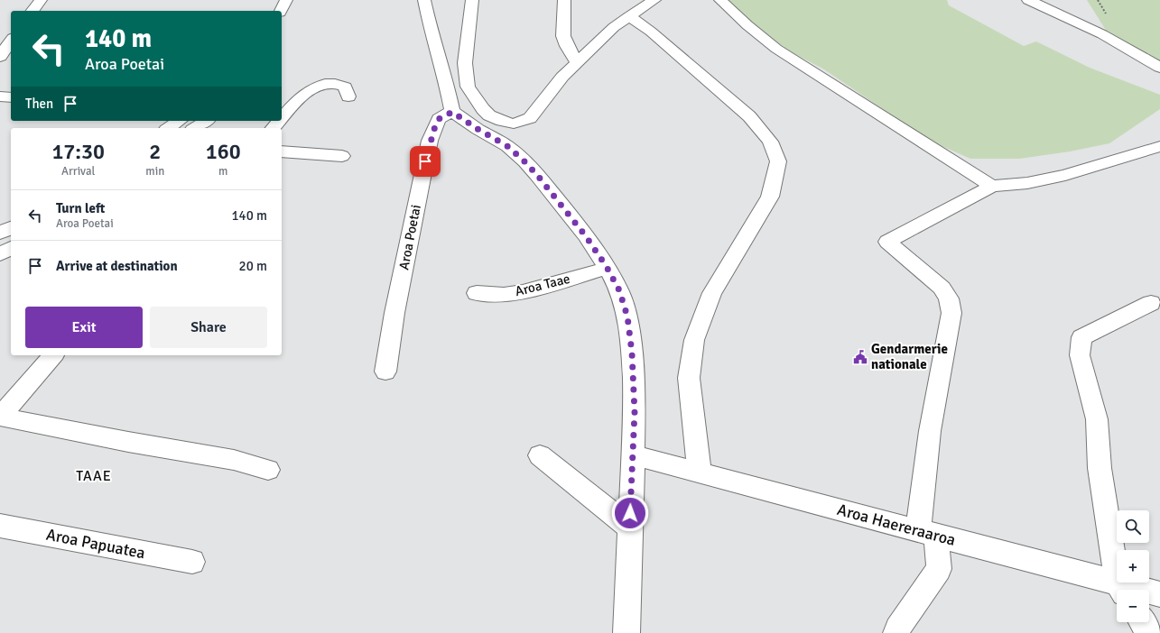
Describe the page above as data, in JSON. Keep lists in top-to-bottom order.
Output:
{
  "streets": {
    "street": [
      "Aroa Poetai",
      "Aroa Taae",
      "Aroa Haereraaroa",
      "Aroa Papuatea"
    ]
  },
  "districts": ["TAAE"],
  "places": {
    "public building": ["Gendarmerie nationale"]
  },
  "page": {
    "turn": ["140 m", "Aroa Poetai"],
    "then": "Then",
    "eta": [
      "17:30",
      "Arrival",
      "2",
      "min",
      "160",
      "m"
    ],
    "list": [
      {
        "name": "Turn left",
        "note": "Aroa Poetai",
        "value": "140 m"
      },
      {
        "name": "Arrive at destination",
        "value": "20 m"
      }
    ],
    "buttons": ["Exit", "Share"],
    "map_buttons": ["+", "−"]
  }
}
